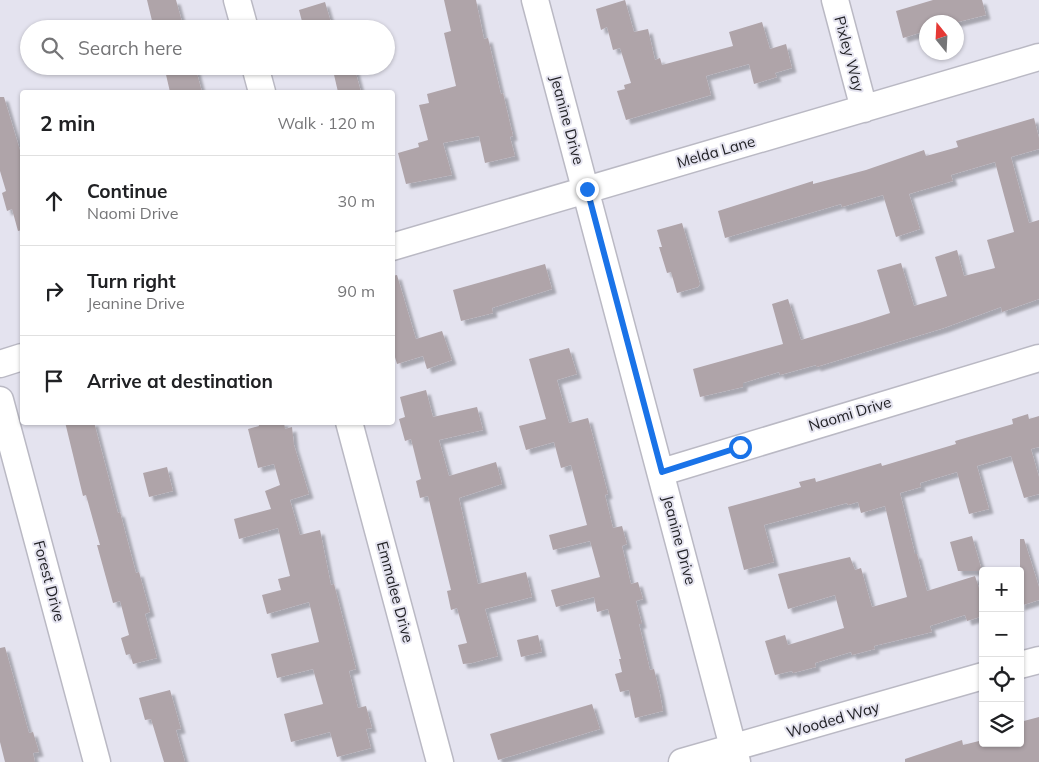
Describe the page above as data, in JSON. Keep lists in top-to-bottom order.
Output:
{
  "streets": {
    "street": [
      "Pixley Way",
      "Jeanine Drive",
      "Melda Lane",
      "Naomi Drive",
      "Forest Drive",
      "Emmalee Drive",
      "Wooded Way"
    ]
  },
  "crossings": [
    ["Pixley Way", "Melda Lane"],
    ["Jeanine Drive", "Melda Lane"],
    ["Jeanine Drive", "Naomi Drive"],
    ["Jeanine Drive", "Wooded Way"]
  ],
  "north": "top",
  "page": {
    "search": "Search here",
    "heading": ["2 min", "Walk · 120 m"],
    "list": [
      ["Continue", "Naomi Drive", "30 m"],
      ["Turn right", "Jeanine Drive", "90 m"],
      "Arrive at destination"
    ],
    "map_buttons": ["+", "−"]
  }
}
